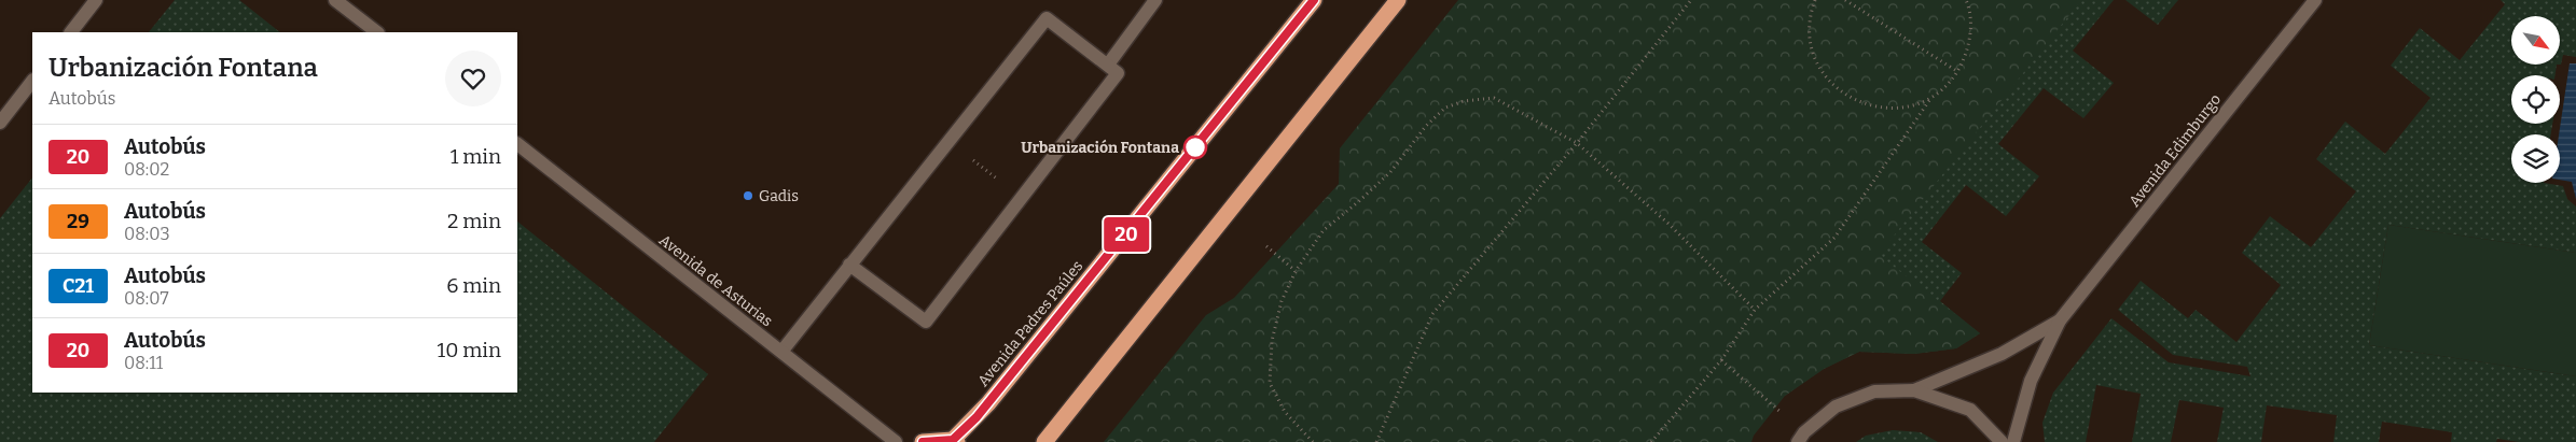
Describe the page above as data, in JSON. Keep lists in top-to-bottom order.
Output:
{
  "streets": {
    "highway": ["Avenida Padres Paúles"],
    "street": ["Avenida Edimburgo", "Avenida de Asturias"]
  },
  "places": ["Urbanización Fontana", "Gadis"],
  "lines": ["bus line 20"],
  "north": "bottom right",
  "page": {
    "on_map": "20",
    "heading": ["Urbanización Fontana", "Autobús"],
    "list": [
      {
        "mark": "20",
        "name": "Autobús",
        "note": "08:02",
        "value": "1 min"
      },
      {
        "mark": "29",
        "name": "Autobús",
        "note": "08:03",
        "value": "2 min"
      },
      {
        "mark": "C21",
        "name": "Autobús",
        "note": "08:07",
        "value": "6 min"
      },
      {
        "mark": "20",
        "name": "Autobús",
        "note": "08:11",
        "value": "10 min"
      }
    ]
  }
}
